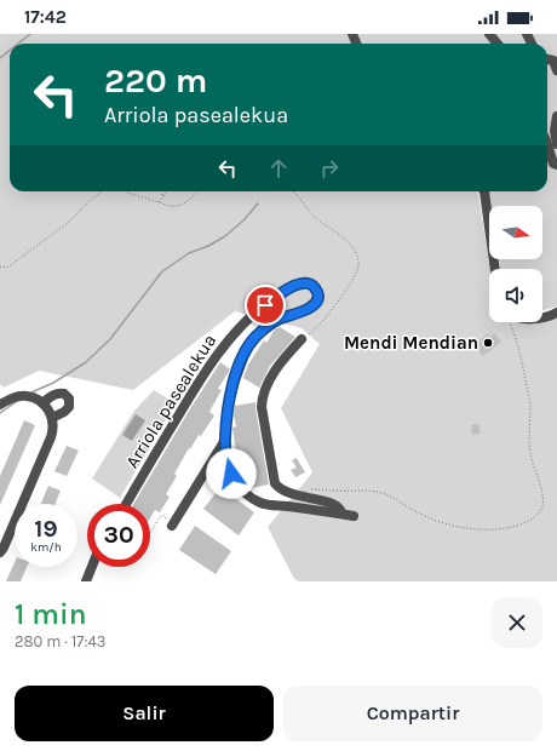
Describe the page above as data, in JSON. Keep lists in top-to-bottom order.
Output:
{
  "streets": {
    "street": ["Arriola pasealekua"]
  },
  "places": ["Mendi Mendian"],
  "north": "right",
  "page": {
    "status": "17:42",
    "turn": ["220 m", "Arriola pasealekua"],
    "speed": "19 km/h",
    "limit": "30",
    "heading": ["1 min", "280 m · 17:43"],
    "buttons": ["Salir", "Compartir"]
  }
}
